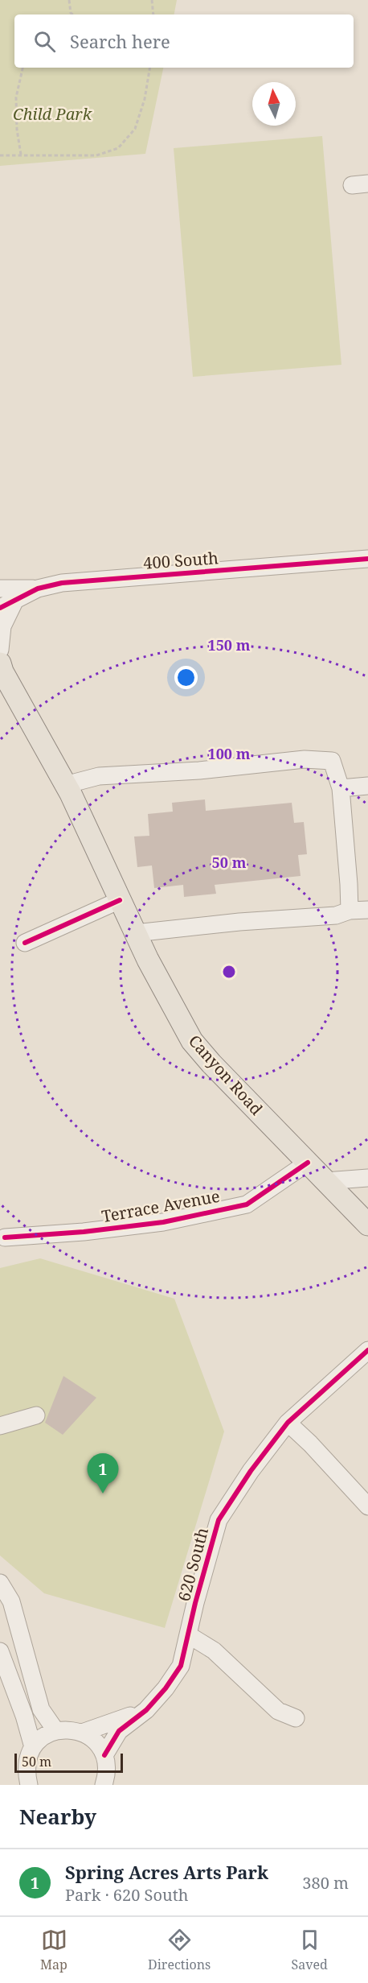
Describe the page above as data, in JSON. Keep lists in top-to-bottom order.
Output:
{
  "streets": {
    "main road": ["Canyon Road"],
    "street": ["400 South", "Terrace Avenue", "620 South"]
  },
  "crossings": [
    ["Canyon Road", "Terrace Avenue"]
  ],
  "parks": ["Child Park"],
  "scale_bar": "50 m",
  "north": "top",
  "page": {
    "search": "Search here",
    "pins": "1",
    "scale": "50 m",
    "heading": "Nearby",
    "list": [
      {
        "mark": "1",
        "name": "Spring Acres Arts Park",
        "note": "Park · 620 South",
        "value": "380 m"
      }
    ],
    "nav": ["Map", "Directions", "Saved"]
  },
  "rings": ["150 m", "100 m", "50 m"]
}
